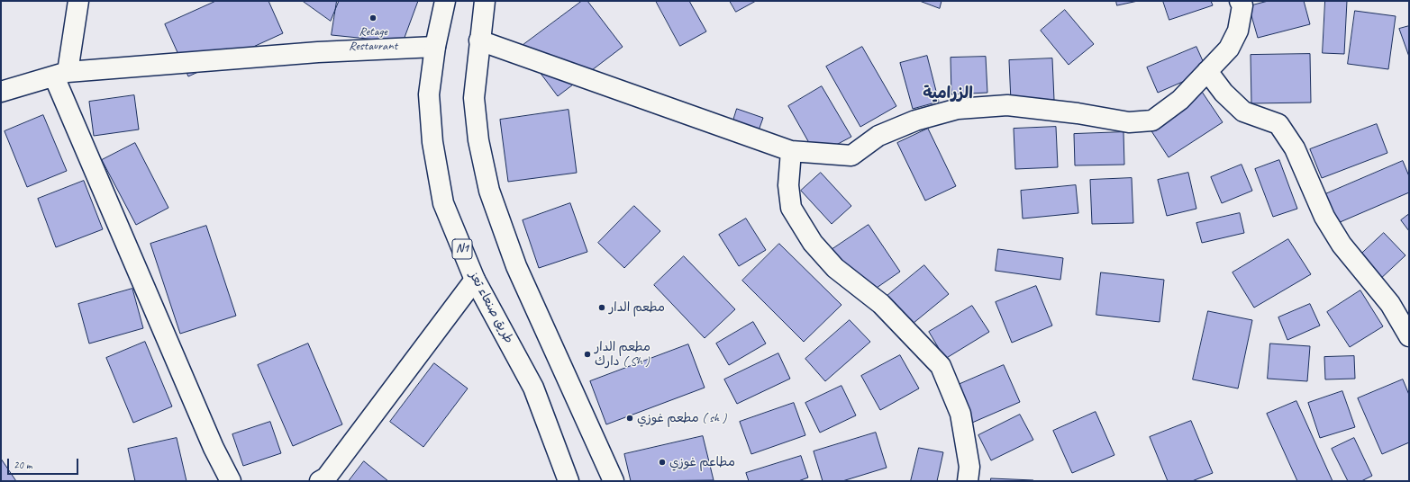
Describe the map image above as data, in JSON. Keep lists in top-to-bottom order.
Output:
{
  "streets": {
    "main road": ["N1", "طريق صنعاء تعز"]
  },
  "districts": ["الزرامية"],
  "places": [
    "Retage Restaurant",
    "مطعم الدار",
    "مطعم الدار دارك ( Sh )",
    "مطعم غوزي ( sh )",
    "مطاعم غوزي"
  ],
  "scale_bar": "20 m"
}
